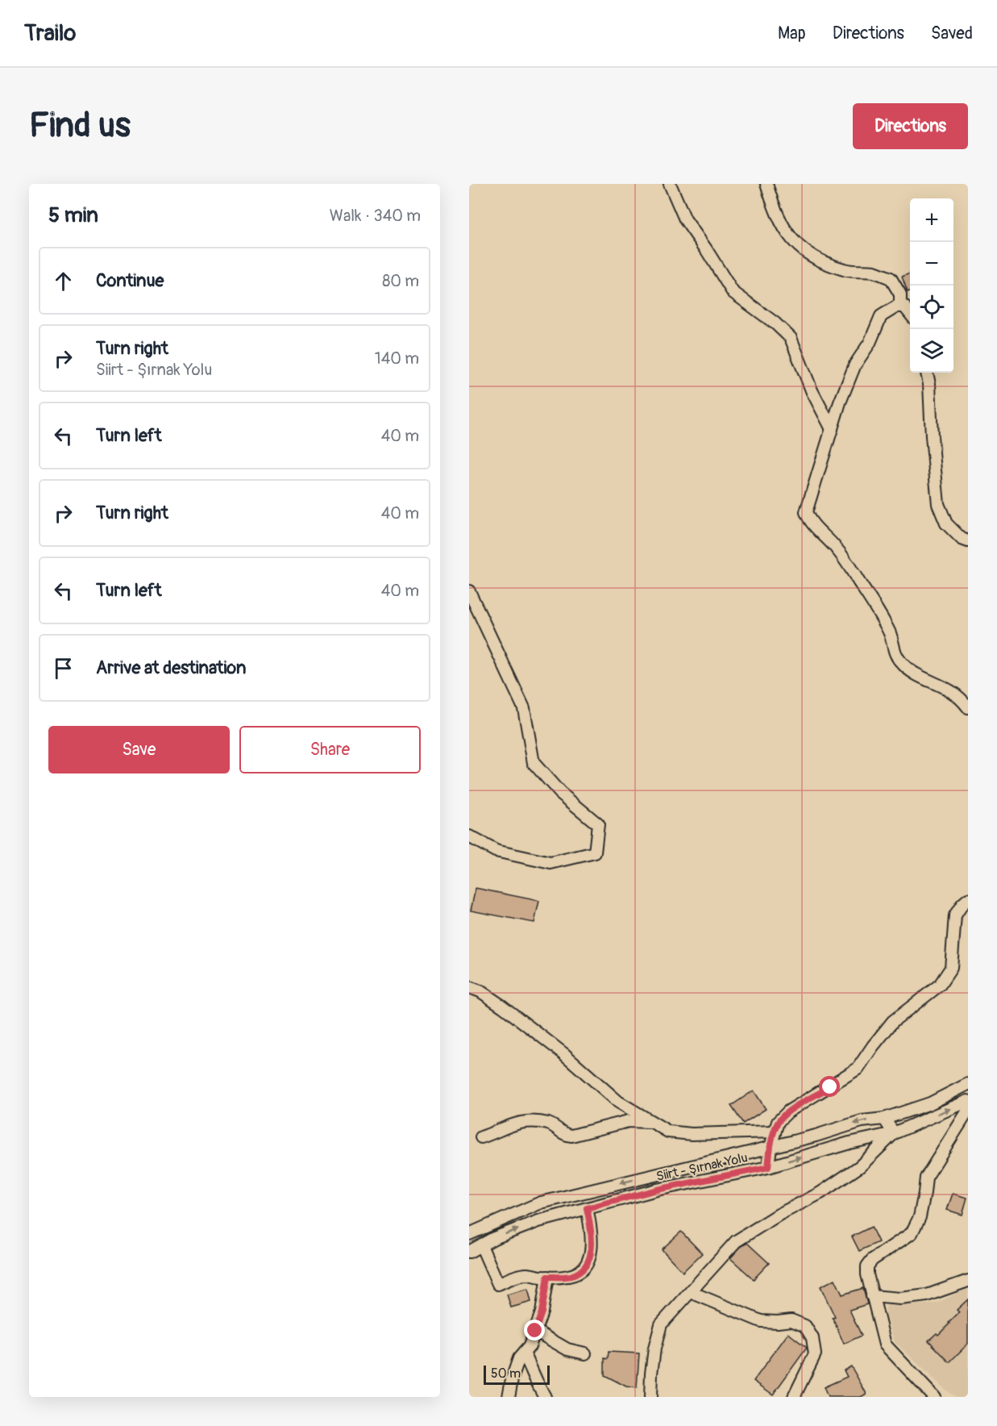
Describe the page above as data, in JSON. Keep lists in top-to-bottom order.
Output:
{
  "streets": {
    "street": ["Siirt - Şırnak Yolu"]
  },
  "scale_bar": "50 m",
  "page": {
    "header": "Trailo",
    "nav": ["Map", "Directions", "Saved"],
    "buttons": [
      "Directions",
      ["Save", "Share"]
    ],
    "title": "Find us",
    "heading": ["5 min", "Walk · 340 m"],
    "map_buttons": ["+", "−"],
    "list": [
      ["Continue", "80 m"],
      ["Turn right", "Siirt - Şırnak Yolu", "140 m"],
      ["Turn left", "40 m"],
      ["Turn right", "40 m"],
      ["Turn left", "40 m"],
      "Arrive at destination"
    ],
    "scale": "50 m"
  }
}
